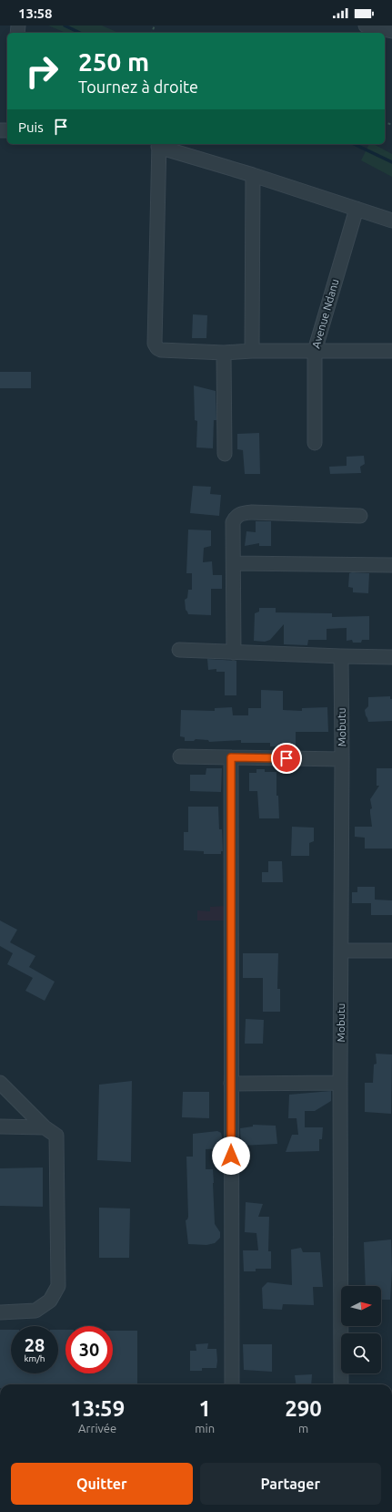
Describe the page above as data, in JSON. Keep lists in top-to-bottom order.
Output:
{
  "streets": {
    "street": ["Avenue Ndanu", "Mobutu"]
  },
  "north": "right",
  "page": {
    "status": "13:58",
    "turn": ["250 m", "Tournez à droite"],
    "then": "Puis",
    "speed": "28 km/h",
    "limit": "30",
    "eta": [
      "13:59",
      "Arrivée",
      "1",
      "min",
      "290",
      "m"
    ],
    "buttons": ["Quitter", "Partager"]
  }
}
